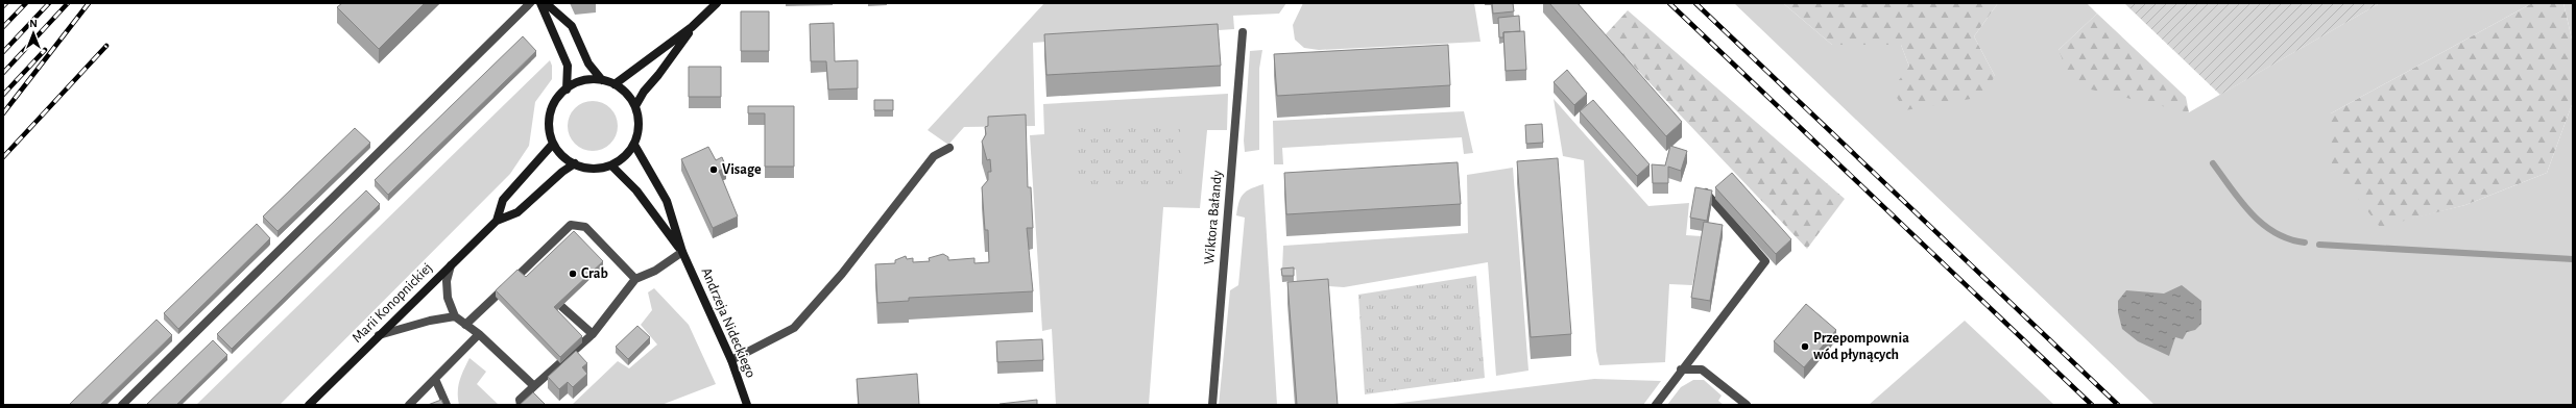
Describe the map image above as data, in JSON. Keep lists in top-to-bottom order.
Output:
{
  "streets": {
    "street": ["Wiktora Bałandy", "Marii Konopnickiej", "Andrzeja Nideckiego"]
  },
  "crossings": [
    ["Marii Konopnickiej", "Andrzeja Nideckiego"]
  ],
  "places": ["Visage", "Crab", "Przepompownia wód płynących"],
  "north": "top"
}
